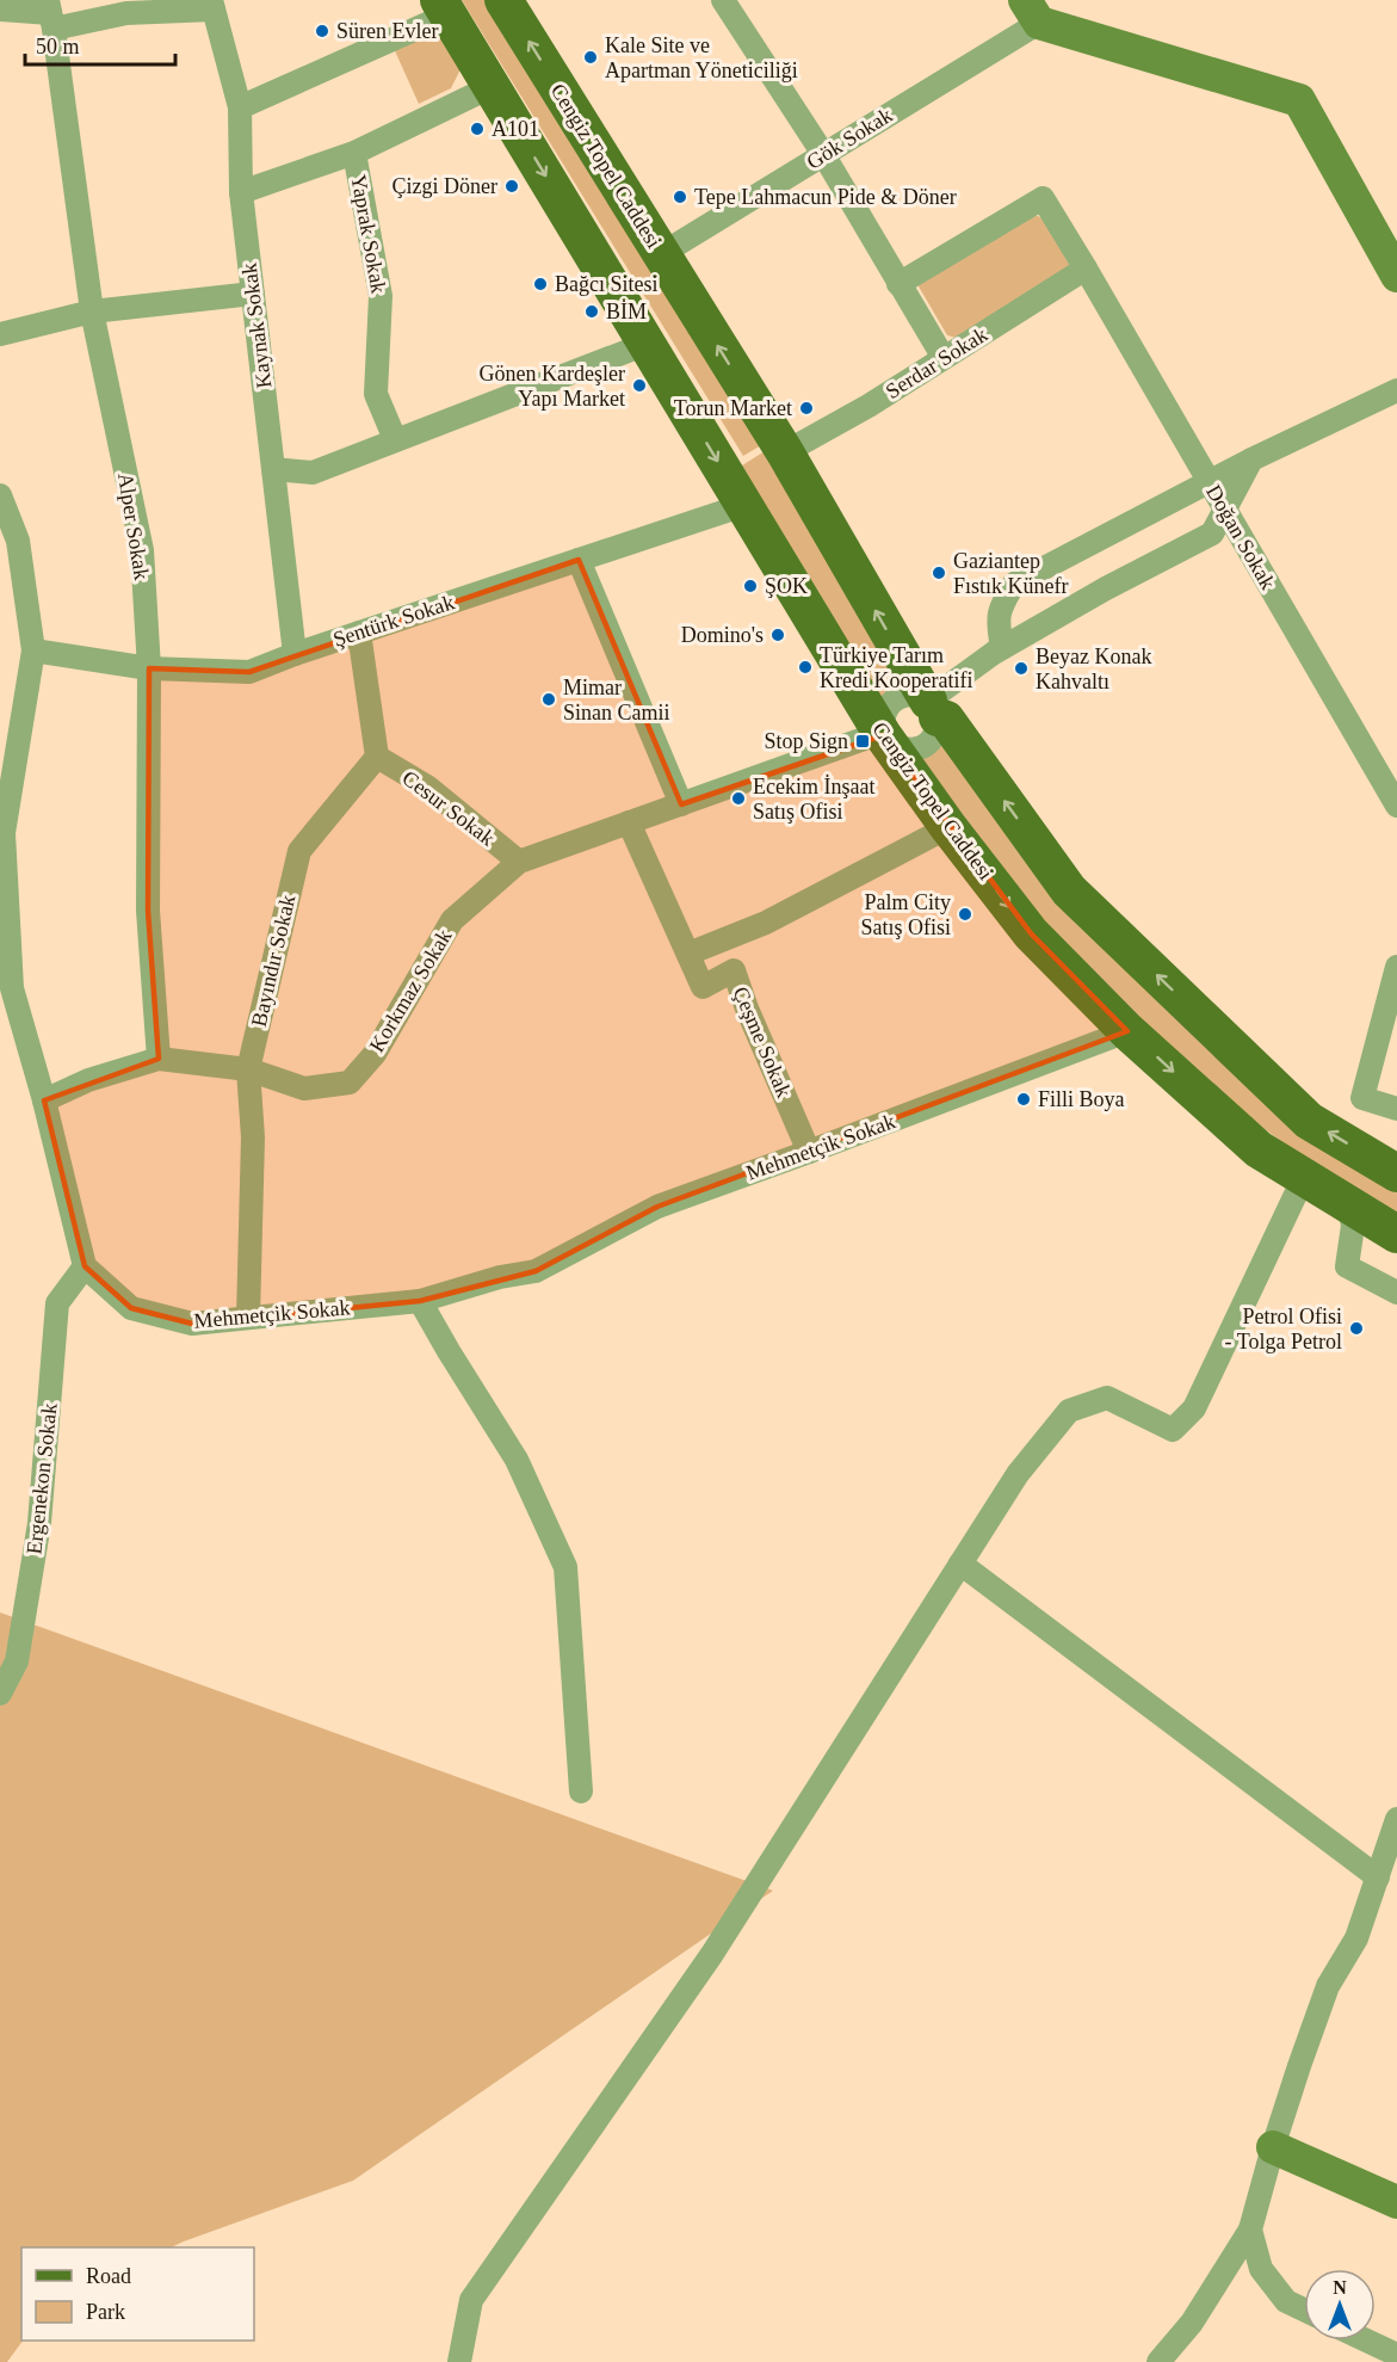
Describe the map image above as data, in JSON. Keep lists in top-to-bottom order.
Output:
{
  "streets": {
    "main road": ["Cengiz Topel Caddesi"],
    "street": [
      "Gök Sokak",
      "Yaprak Sokak",
      "Kaynak Sokak",
      "Serdar Sokak",
      "Alper Sokak",
      "Doğan Sokak",
      "Şentürk Sokak",
      "Cesur Sokak",
      "Bayındır Sokak",
      "Korkmaz Sokak",
      "Çeşme Sokak",
      "Mehmetçik Sokak",
      "Ergenekon Sokak"
    ]
  },
  "crossings": [
    ["Gök Sokak", "Cengiz Topel Caddesi"],
    ["Cengiz Topel Caddesi", "Serdar Sokak"],
    ["Cengiz Topel Caddesi", "Şentürk Sokak"],
    ["Cengiz Topel Caddesi", "Korkmaz Sokak"],
    ["Cengiz Topel Caddesi", "Mehmetçik Sokak"],
    ["Kaynak Sokak", "Şentürk Sokak"],
    ["Serdar Sokak", "Doğan Sokak"],
    ["Alper Sokak", "Şentürk Sokak"],
    ["Alper Sokak", "Korkmaz Sokak"],
    ["Cesur Sokak", "Bayındır Sokak"],
    ["Cesur Sokak", "Korkmaz Sokak"],
    ["Bayındır Sokak", "Korkmaz Sokak"],
    ["Bayındır Sokak", "Mehmetçik Sokak"],
    ["Korkmaz Sokak", "Çeşme Sokak"],
    ["Çeşme Sokak", "Mehmetçik Sokak"],
    ["Mehmetçik Sokak", "Ergenekon Sokak"]
  ],
  "places": {
    "other": [
      "Süren Evler",
      "Kale Site ve Apartman Yöneticiliği",
      "A101",
      "Çizgi Döner",
      "Tepe Lahmacun Pide & Döner",
      "Bağcı Sitesi",
      "BİM",
      "Gönen Kardeşler Yapı Market",
      "Torun Market",
      "Gaziantep Fıstık Künefr",
      "ŞOK",
      "Domino's",
      "Türkiye Tarım Kredi Kooperatifi",
      "Beyaz Konak Kahvaltı",
      "Mimar Sinan Camii",
      "Ecekim İnşaat Satış Ofisi",
      "Palm City Satış Ofisi",
      "Filli Boya",
      "Petrol Ofisi - Tolga Petrol"
    ],
    "transit": ["Stop Sign"]
  },
  "legend": ["Road", "Park"],
  "scale_bar": "50 m",
  "north": "top"
}
